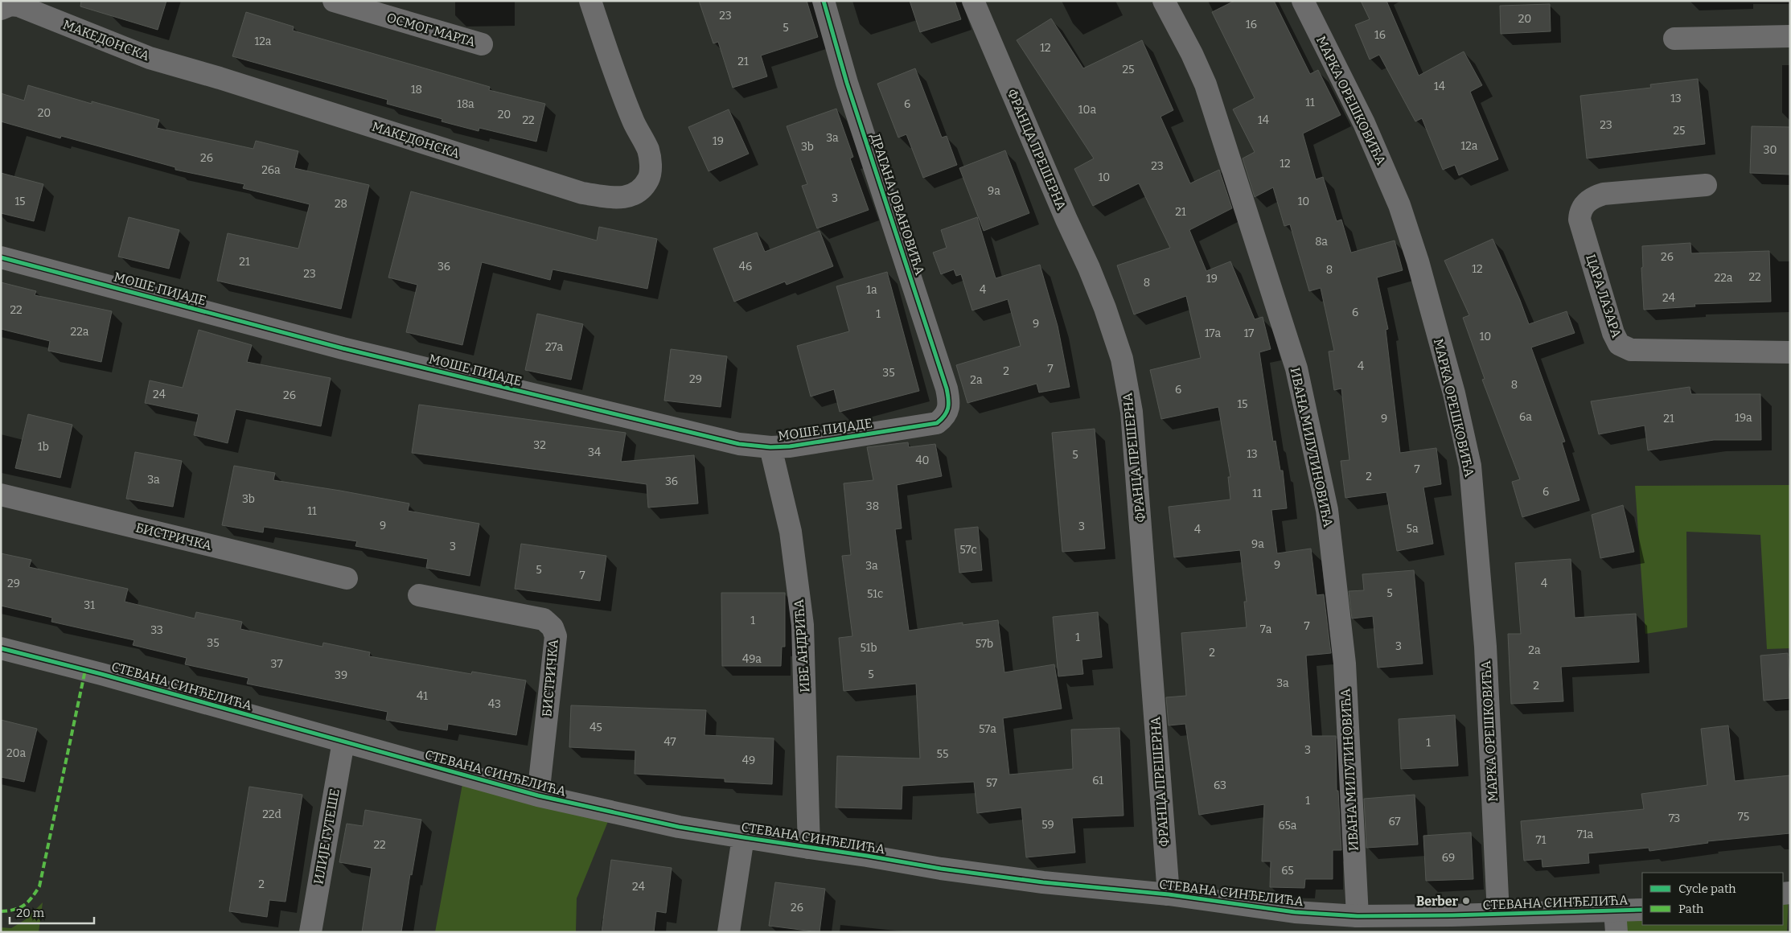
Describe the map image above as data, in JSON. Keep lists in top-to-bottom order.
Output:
{
  "streets": {
    "street": [
      "ОСМОГ МАРТА",
      "МАКЕДОНСКА",
      "МАРКА ОРЕШКОВИЋА",
      "ФРАНЦА ПРЕШЕРНА",
      "ДРАГАНА ЈОВАНОВИЋА",
      "МОШЕ ПИЈАДЕ",
      "ЦАРА ЛАЗАРА",
      "ИВАНА МИЛУТИНОВИЋА",
      "БИСТРИЧКА",
      "ИВЕ АНДРИЋА",
      "СТЕВАНА СИНЂЕЛИЋА",
      "ИЛИЈЕ ГУТЕШЕ"
    ]
  },
  "crossings": [
    ["МАРКА ОРЕШКОВИЋА", "СТЕВАНА СИНЂЕЛИЋА"],
    ["ФРАНЦА ПРЕШЕРНА", "СТЕВАНА СИНЂЕЛИЋА"],
    ["ДРАГАНА ЈОВАНОВИЋА", "МОШЕ ПИЈАДЕ"],
    ["МОШЕ ПИЈАДЕ", "ИВЕ АНДРИЋА"],
    ["ИВАНА МИЛУТИНОВИЋА", "СТЕВАНА СИНЂЕЛИЋА"],
    ["БИСТРИЧКА", "СТЕВАНА СИНЂЕЛИЋА"],
    ["ИВЕ АНДРИЋА", "СТЕВАНА СИНЂЕЛИЋА"],
    ["СТЕВАНА СИНЂЕЛИЋА", "ИЛИЈЕ ГУТЕШЕ"]
  ],
  "places": ["Berber"],
  "house_numbers": [
    "23",
    "20",
    "16",
    "5",
    "16",
    "12a",
    "12",
    "21",
    "25",
    "14",
    "18",
    "13",
    "11",
    "18a",
    "6",
    "10a",
    "20",
    "20",
    "22",
    "14",
    "23",
    "25",
    "3a",
    "19",
    "12a",
    "3b",
    "30",
    "26",
    "12",
    "23",
    "26a",
    "10",
    "9a",
    "3",
    "15",
    "10",
    "28",
    "21",
    "8a",
    "26",
    "21",
    "36",
    "46",
    "12",
    "8",
    "23",
    "22",
    "22a",
    "19",
    "8",
    "1a",
    "4",
    "24",
    "22",
    "6",
    "1",
    "9",
    "22a",
    "17a",
    "17",
    "10",
    "27a",
    "4",
    "7",
    "2",
    "35",
    "29",
    "2a",
    "8",
    "6",
    "24",
    "26",
    "15",
    "6a",
    "19a",
    "9",
    "21",
    "32",
    "1b",
    "34",
    "13",
    "5",
    "40",
    "7",
    "2",
    "3a",
    "36",
    "6",
    "11",
    "3b",
    "38",
    "11",
    "9",
    "3",
    "5a",
    "4",
    "9a",
    "3",
    "57c",
    "9",
    "3a",
    "5",
    "7",
    "29",
    "4",
    "5",
    "51c",
    "31",
    "1",
    "7",
    "7a",
    "33",
    "1",
    "35",
    "57b",
    "3",
    "51b",
    "2a",
    "2",
    "49a",
    "37",
    "5",
    "39",
    "3a",
    "2",
    "41",
    "43",
    "45",
    "57a",
    "47",
    "1",
    "3",
    "20a",
    "55",
    "49",
    "61",
    "57",
    "63",
    "1",
    "22d",
    "75",
    "73",
    "67",
    "59",
    "65a",
    "71a",
    "71",
    "22",
    "69",
    "65",
    "2",
    "24",
    "26"
  ],
  "legend": ["Cycle path", "Path"],
  "scale_bar": "20 m"
}
